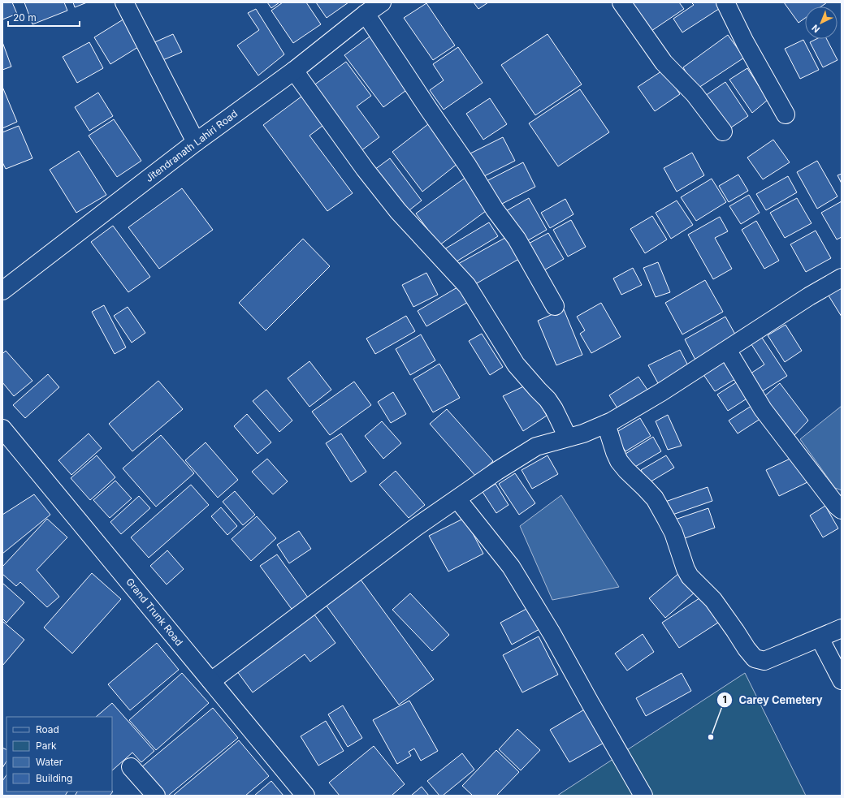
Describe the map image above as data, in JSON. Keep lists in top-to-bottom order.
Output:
{
  "streets": {
    "street": ["Jitendranath Lahiri Road", "Grand Trunk Road"]
  },
  "places": ["Carey Cemetery"],
  "legend": [
    "Road",
    "Park",
    "Water",
    "Building"
  ],
  "scale_bar": "20 m",
  "north": "bottom left"
}
